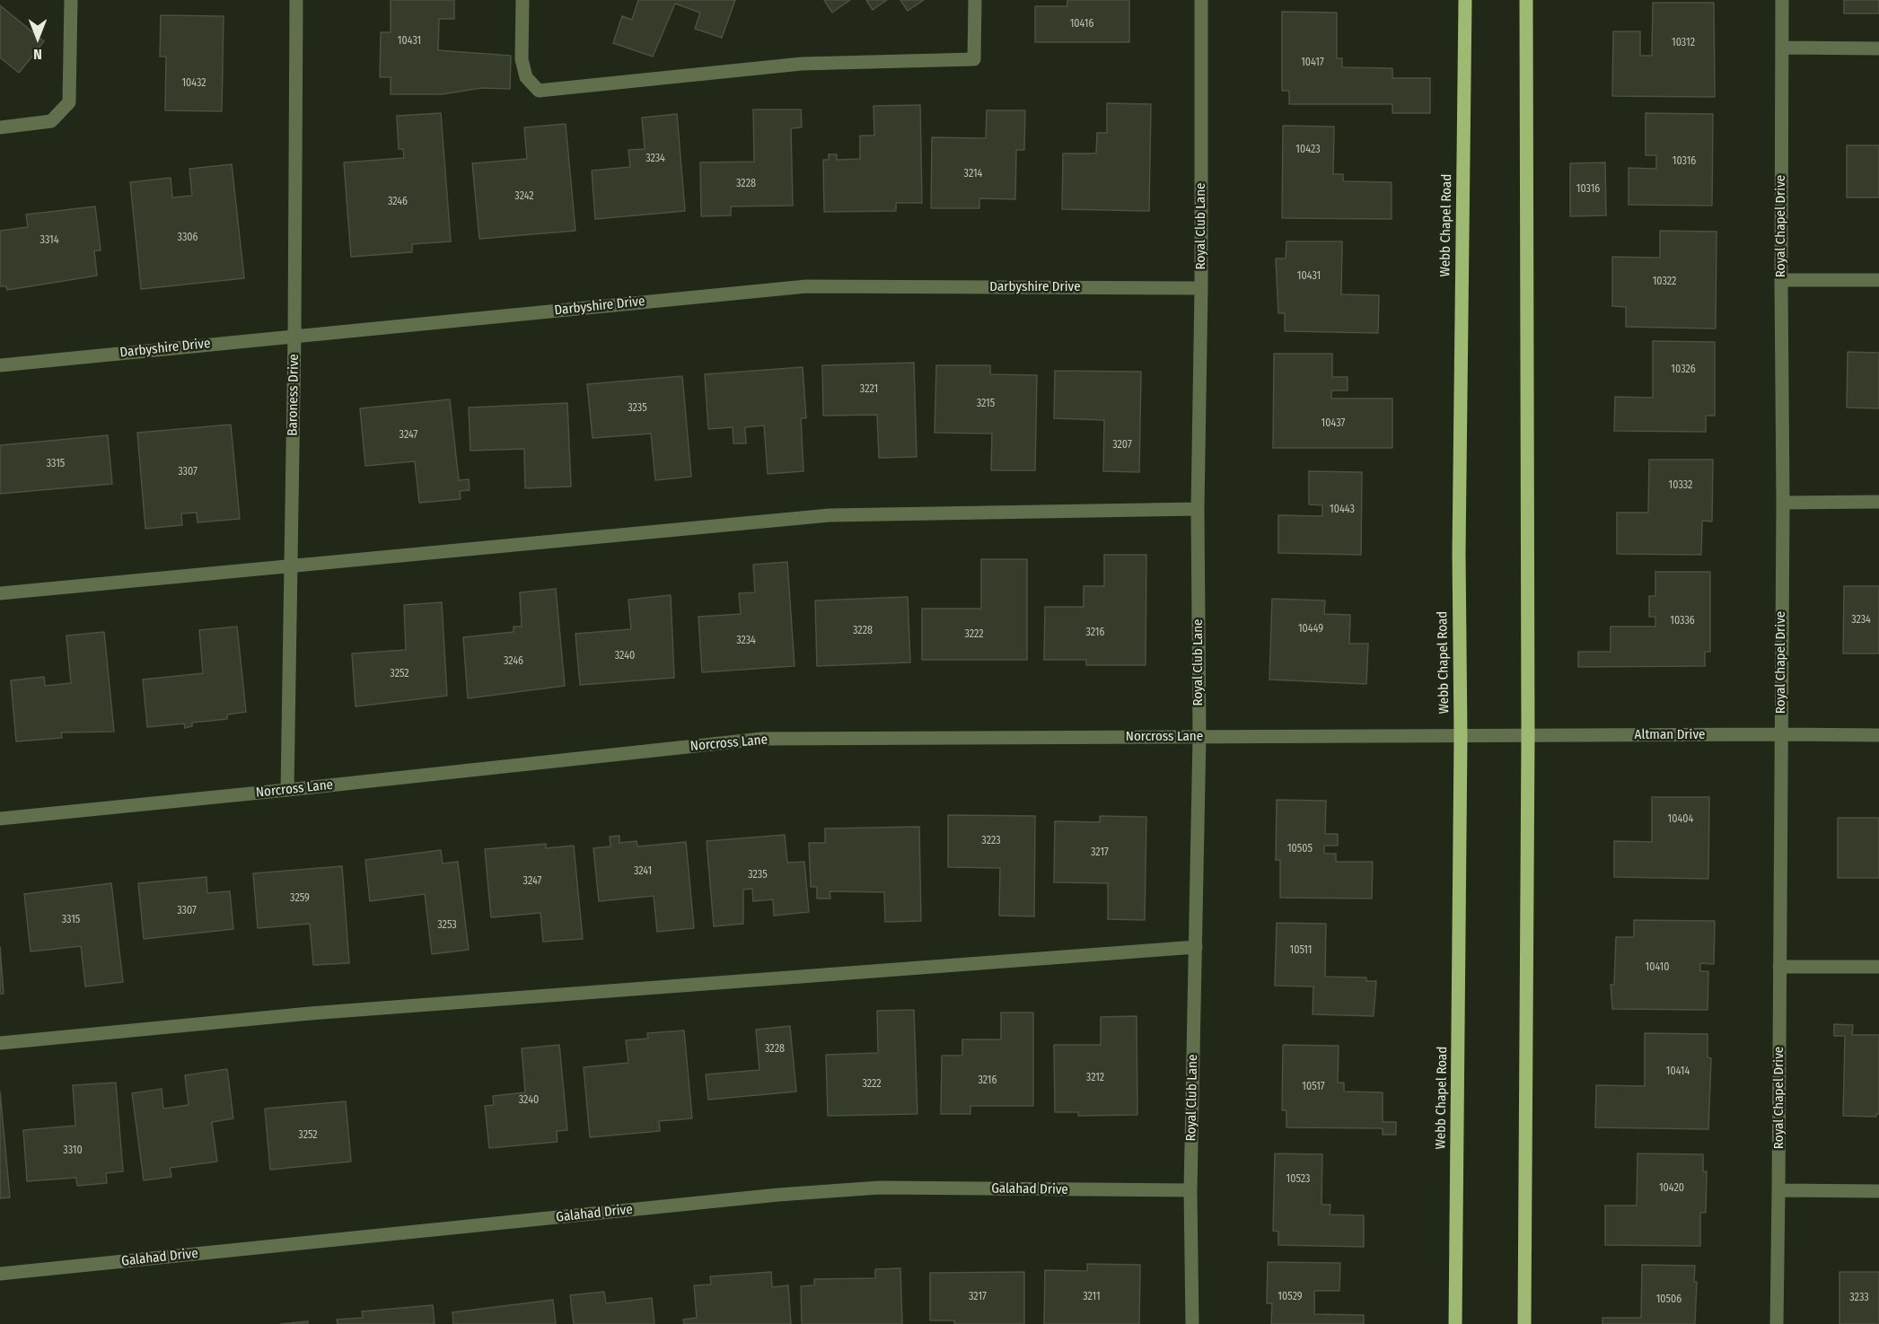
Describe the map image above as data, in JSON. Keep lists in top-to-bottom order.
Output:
{
  "streets": {
    "main road": ["Webb Chapel Road"],
    "street": [
      "Royal Club Lane",
      "Royal Chapel Drive",
      "Darbyshire Drive",
      "Baroness Drive",
      "Altman Drive",
      "Norcross Lane",
      "Galahad Drive"
    ]
  },
  "crossings": [
    ["Webb Chapel Road", "Altman Drive"],
    ["Webb Chapel Road", "Norcross Lane"],
    ["Royal Club Lane", "Darbyshire Drive"],
    ["Royal Club Lane", "Norcross Lane"],
    ["Royal Club Lane", "Galahad Drive"],
    ["Royal Chapel Drive", "Altman Drive"],
    ["Darbyshire Drive", "Baroness Drive"],
    ["Baroness Drive", "Norcross Lane"],
    ["Altman Drive", "Norcross Lane"]
  ],
  "house_numbers": [
    "10416",
    "10431",
    "10312",
    "10417",
    "10432",
    "10423",
    "3234",
    "10316",
    "3214",
    "3228",
    "10316",
    "3242",
    "3246",
    "3306",
    "3314",
    "10431",
    "10322",
    "10326",
    "3221",
    "3215",
    "3235",
    "10437",
    "3247",
    "3207",
    "3315",
    "3307",
    "10332",
    "10443",
    "3234",
    "10336",
    "10449",
    "3228",
    "3216",
    "3222",
    "3234",
    "3240",
    "3246",
    "3252",
    "10404",
    "3223",
    "10505",
    "3217",
    "3241",
    "3235",
    "3247",
    "3259",
    "3307",
    "3315",
    "3253",
    "10511",
    "10410",
    "3228",
    "10414",
    "3212",
    "3216",
    "3222",
    "10517",
    "3240",
    "3252",
    "3310",
    "10523",
    "10420",
    "3217",
    "3211",
    "10529",
    "3233",
    "10506"
  ],
  "north": "bottom"
}
